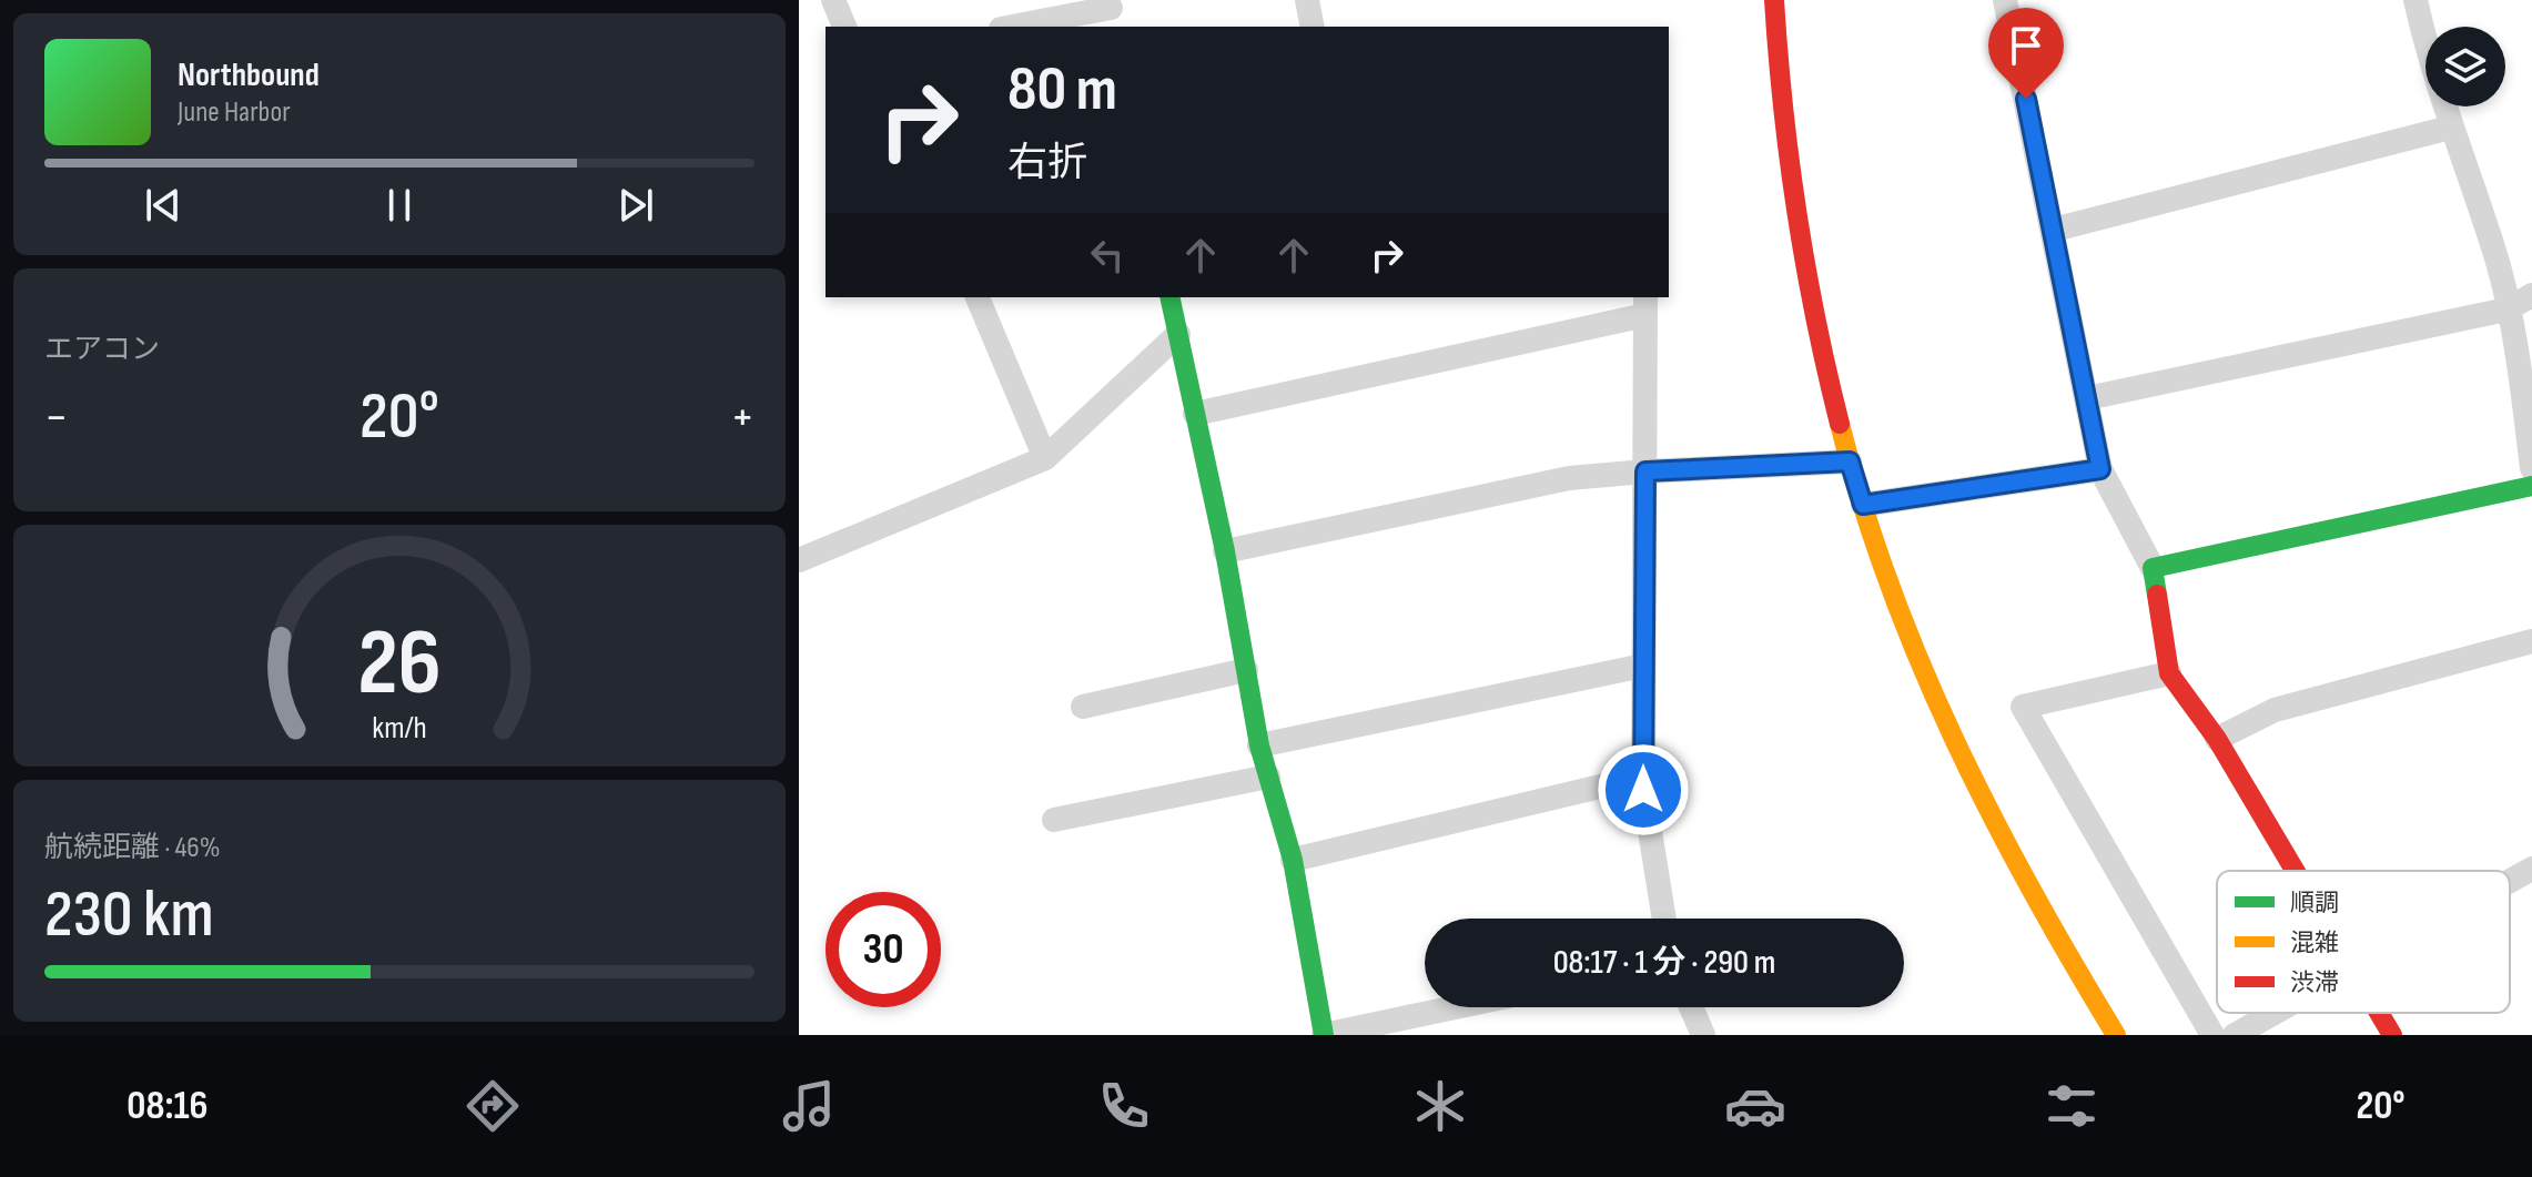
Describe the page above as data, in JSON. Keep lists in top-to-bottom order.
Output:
{
  "legend": ["順調", "混雑", "渋滞"],
  "page": {
    "turn": ["80 m", "右折"],
    "song": ["Northbound", "June Harbor"],
    "tile": [
      "エアコン",
      ["航続距離 · 46%", "230 km"]
    ],
    "heat": ["−", "20°", "+"],
    "limit": "30",
    "trip": "08:17 · 1 分 · 290 m",
    "tabs": ["08:16", "20°"],
    "gauge": ["26", "km/h"]
  }
}
